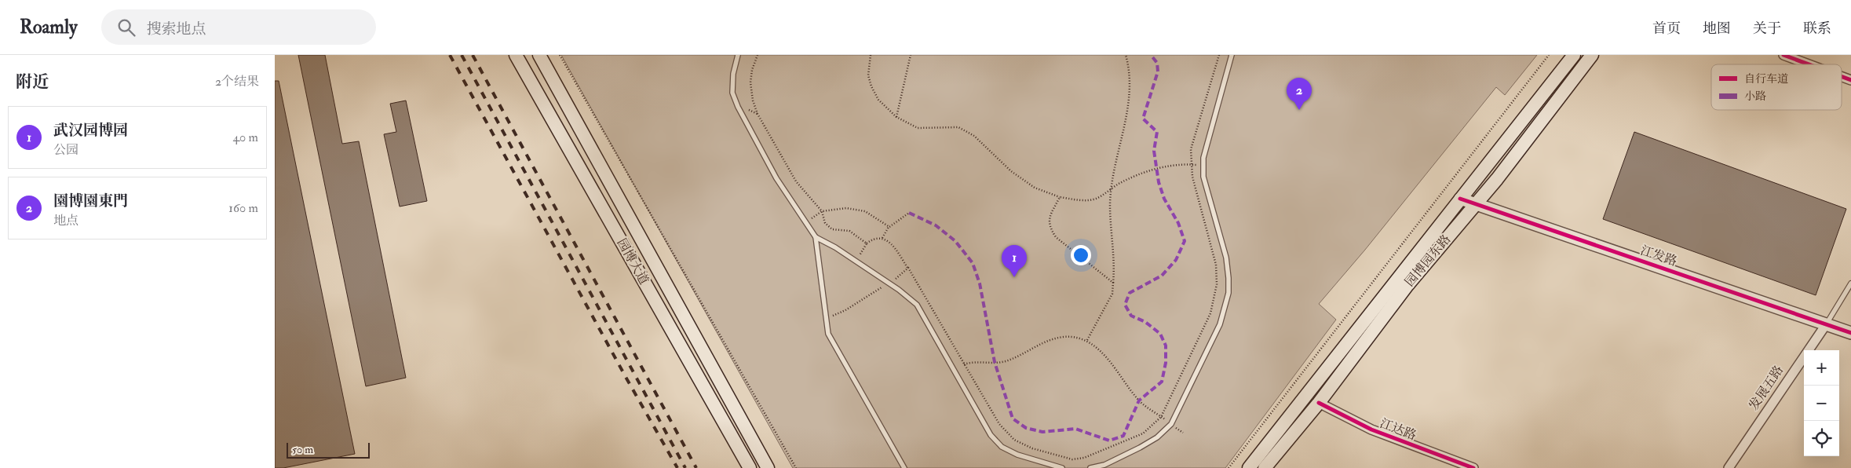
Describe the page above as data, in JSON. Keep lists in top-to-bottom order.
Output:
{
  "streets": {
    "main road": ["园博园东路", "园博大道"],
    "street": ["江发路", "发展五路", "江达路"]
  },
  "crossings": [
    ["江发路", "园博园东路"],
    ["江发路", "发展五路"],
    ["园博园东路", "江达路"]
  ],
  "legend": ["自行车道", "小路"],
  "scale_bar": "50 m",
  "page": {
    "header": "Roamly",
    "search": "搜索地点",
    "nav": [
      "首页",
      "地图",
      "关于",
      "联系"
    ],
    "heading": ["附近", "2个结果"],
    "pins": ["2", "1"],
    "list": [
      {
        "mark": "1",
        "name": "武汉园博园",
        "note": "公园",
        "value": "40 m"
      },
      {
        "mark": "2",
        "name": "園博園東門",
        "note": "地点",
        "value": "160 m"
      }
    ],
    "map_buttons": ["+", "−"],
    "scale": "50 m"
  }
}
